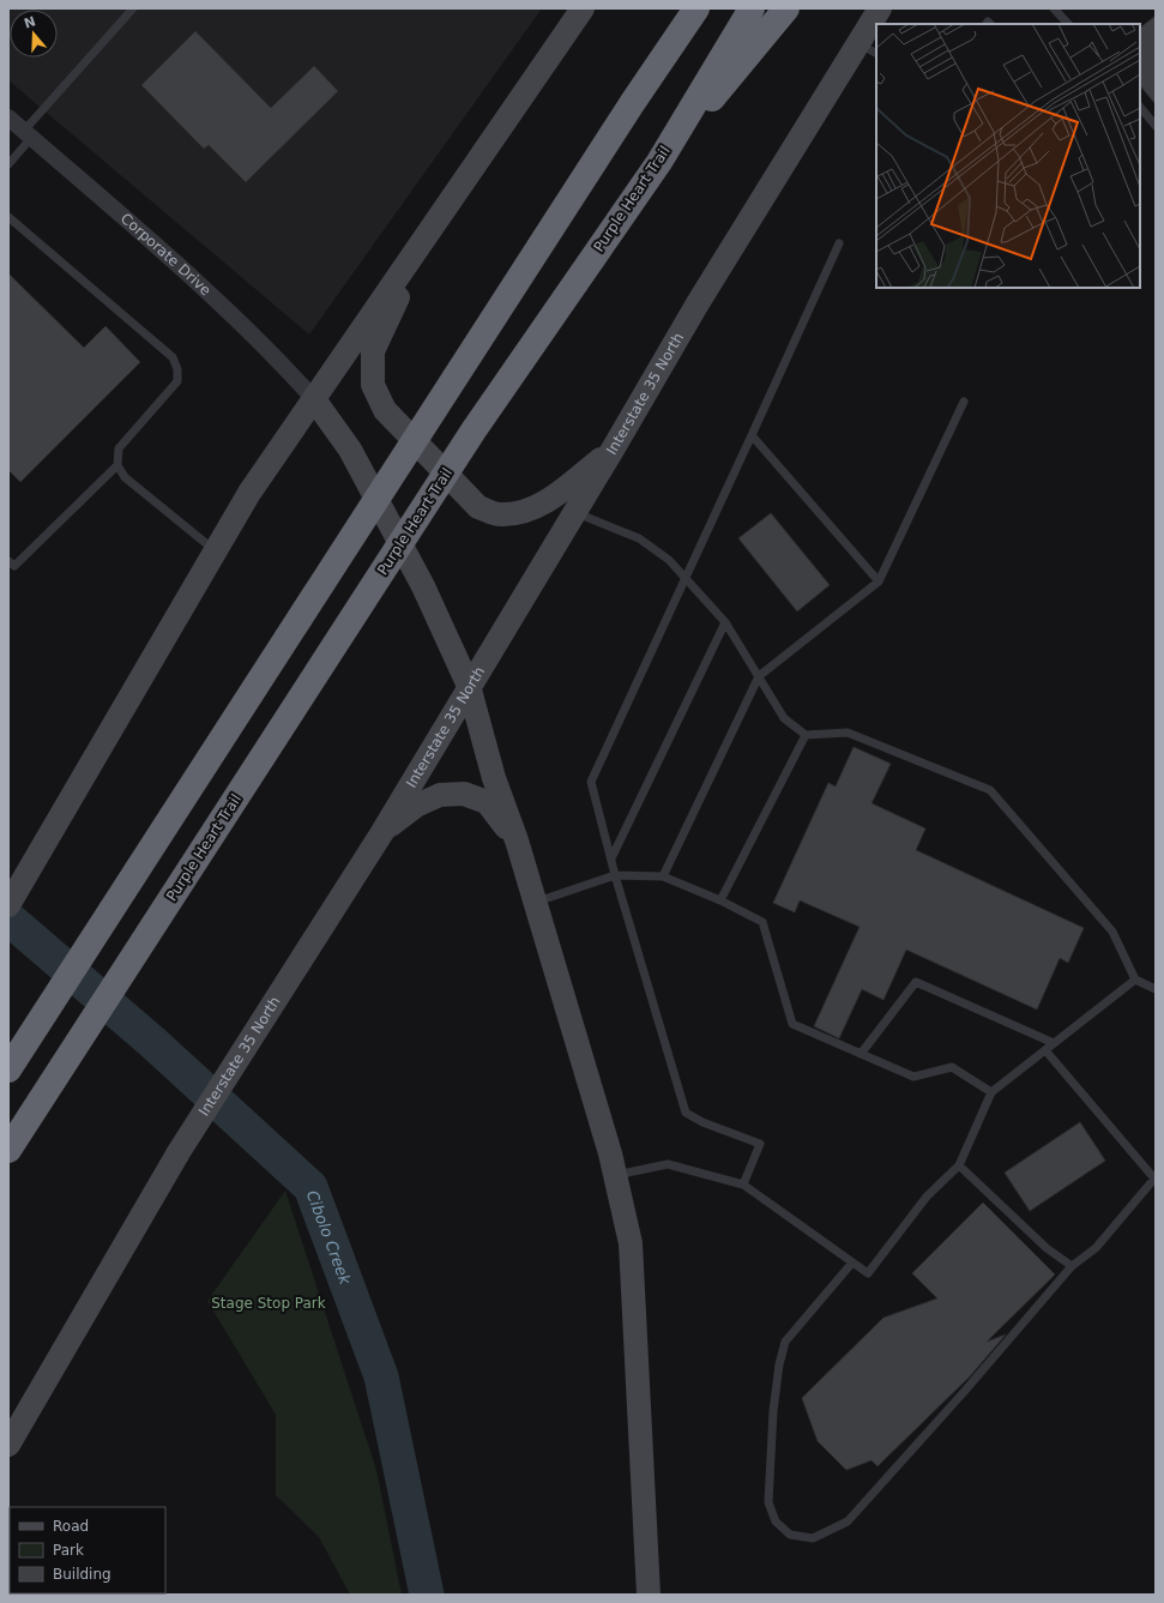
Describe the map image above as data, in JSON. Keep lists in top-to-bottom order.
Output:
{
  "streets": {
    "highway": ["Purple Heart Trail"],
    "main road": ["Interstate 35 North"],
    "street": ["Corporate Drive"]
  },
  "water": ["Cibolo Creek"],
  "parks": ["Stage Stop Park"],
  "legend": ["Road", "Park", "Building"],
  "north": "top"
}
